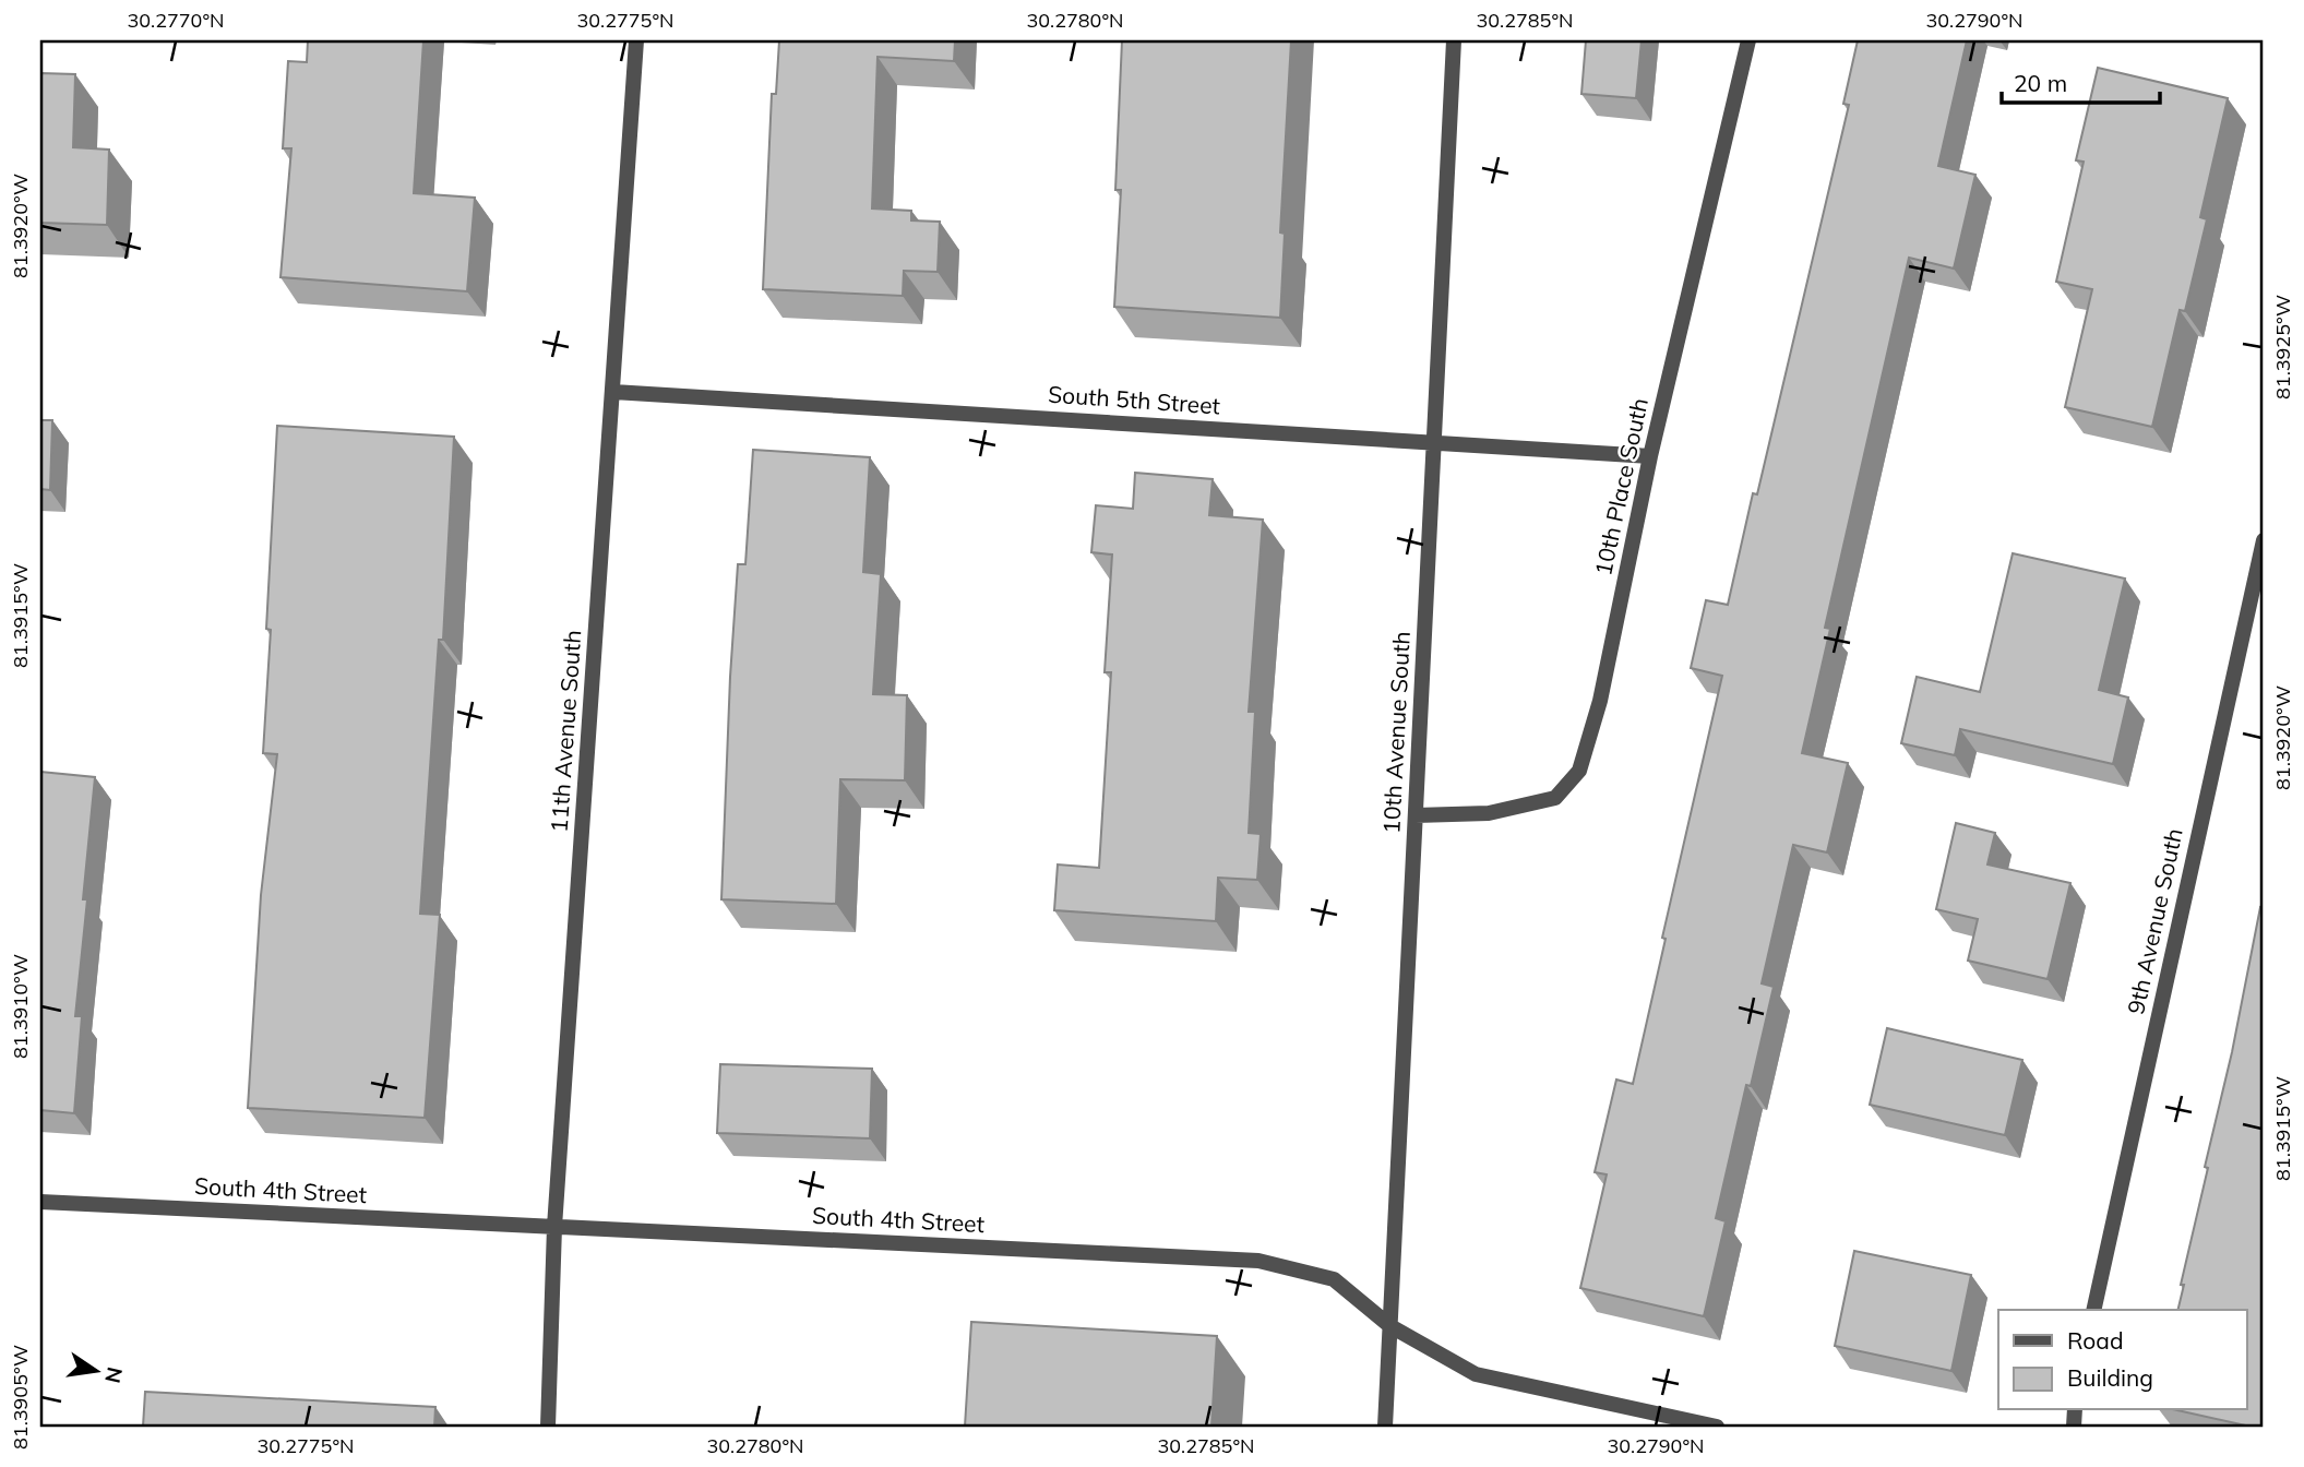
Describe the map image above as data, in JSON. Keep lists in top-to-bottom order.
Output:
{
  "streets": {
    "street": [
      "South 5th Street",
      "10th Place South",
      "11th Avenue South",
      "10th Avenue South",
      "9th Avenue South",
      "South 4th Street"
    ]
  },
  "crossings": [
    ["South 5th Street", "10th Place South"],
    ["South 5th Street", "11th Avenue South"],
    ["South 5th Street", "10th Avenue South"],
    ["10th Place South", "10th Avenue South"],
    ["11th Avenue South", "South 4th Street"],
    ["10th Avenue South", "South 4th Street"]
  ],
  "legend": ["Road", "Building"],
  "scale_bar": "20 m",
  "north": "right",
  "coordinates": [
    "30.2770°N",
    "30.2775°N",
    "30.2780°N",
    "30.2785°N",
    "30.2790°N",
    "81.3920°W",
    "81.3925°W",
    "81.3915°W",
    "81.3910°W",
    "81.3905°W"
  ]
}
